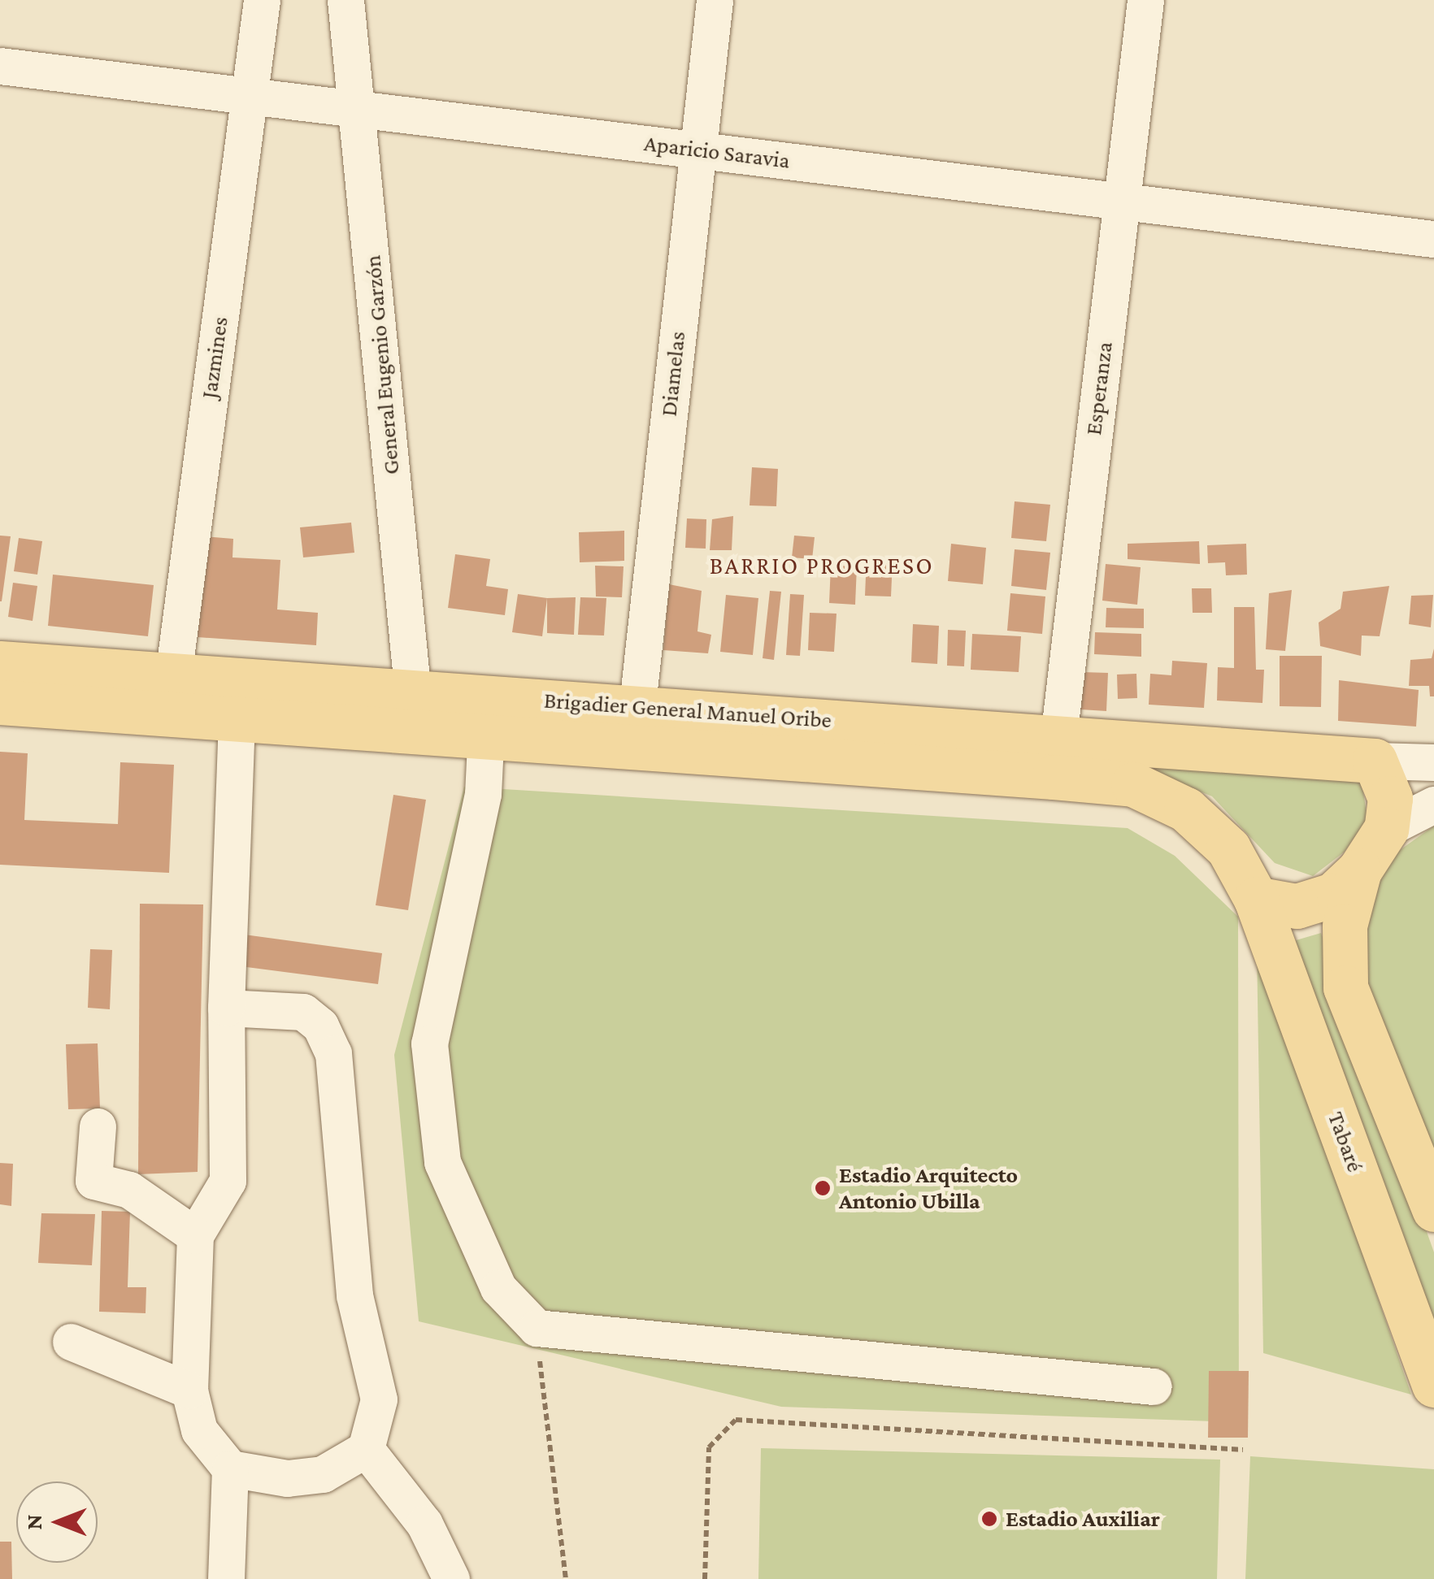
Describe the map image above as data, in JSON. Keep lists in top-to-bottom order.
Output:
{
  "streets": {
    "main road": ["Brigadier General Manuel Oribe", "Tabaré"],
    "street": [
      "Aparicio Saravia",
      "Jazmines",
      "General Eugenio Garzón",
      "Diamelas",
      "Esperanza"
    ]
  },
  "crossings": [
    ["Aparicio Saravia", "Jazmines"],
    ["Aparicio Saravia", "General Eugenio Garzón"],
    ["Aparicio Saravia", "Diamelas"],
    ["Aparicio Saravia", "Esperanza"],
    ["Jazmines", "Brigadier General Manuel Oribe"],
    ["General Eugenio Garzón", "Brigadier General Manuel Oribe"],
    ["Diamelas", "Brigadier General Manuel Oribe"],
    ["Esperanza", "Brigadier General Manuel Oribe"],
    ["Brigadier General Manuel Oribe", "Tabaré"]
  ],
  "districts": ["BARRIO PROGRESO"],
  "places": ["Estadio Arquitecto Antonio Ubilla", "Estadio Auxiliar"],
  "north": "left"
}
